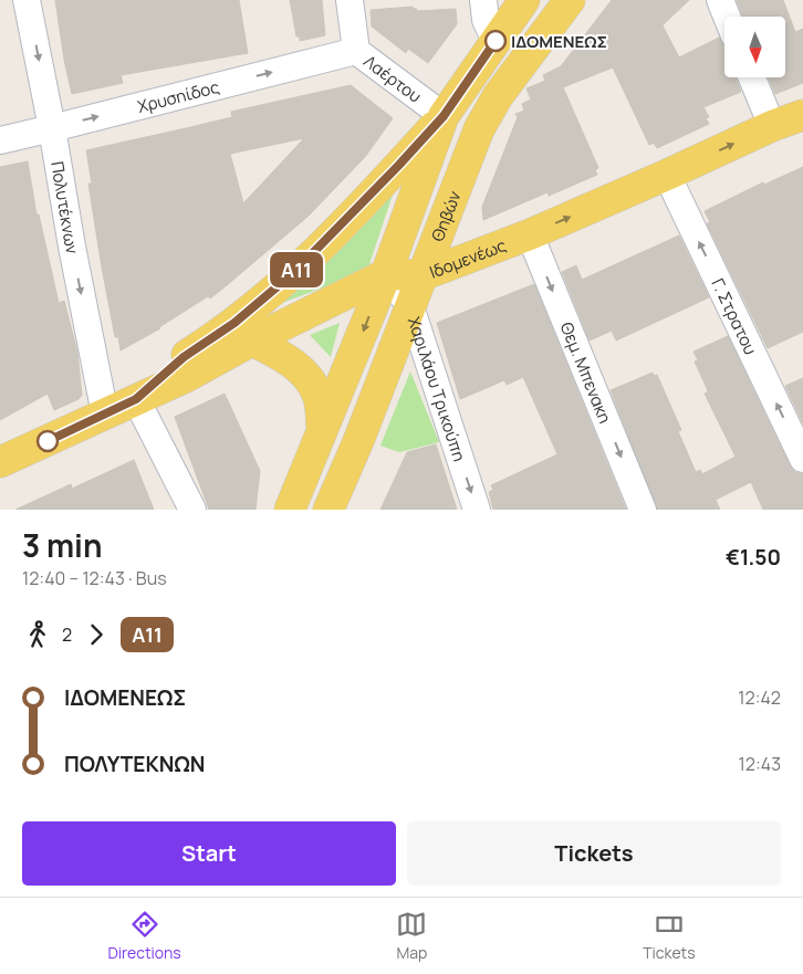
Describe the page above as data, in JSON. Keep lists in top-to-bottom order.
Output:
{
  "streets": {
    "main road": ["Θηβών", "Ιδομενέως"],
    "street": [
      "Λαέρτου",
      "Χρυσηίδος",
      "Πολυτέκνων",
      "Γ. Στρατου",
      "Θεμ. Μπενακη",
      "Χαριλάου Τρικούπη"
    ]
  },
  "crossings": [
    ["Λαέρτου", "Χρυσηίδος"],
    ["Λαέρτου", "Ιδομενέως"],
    ["Χρυσηίδος", "Πολυτέκνων"],
    ["Πολυτέκνων", "Ιδομενέως"],
    ["Θηβών", "Ιδομενέως"],
    ["Θηβών", "Χαριλάου Τρικούπη"],
    ["Ιδομενέως", "Γ. Στρατου"],
    ["Ιδομενέως", "Θεμ. Μπενακη"],
    ["Ιδομενέως", "Χαριλάου Τρικούπη"]
  ],
  "one_way": [
    "Χρυσηίδος",
    "Πολυτέκνων",
    "Γ. Στρατου",
    "Θεμ. Μπενακη",
    "Χαριλάου Τρικούπη"
  ],
  "places": ["ΙΔΟΜΕΝΕΩΣ"],
  "lines": ["bus line Α11"],
  "north": "bottom",
  "page": {
    "on_map": "Α11",
    "heading": ["3 min", "12:40 – 12:43 · Bus", "€1.50"],
    "legs": ["2", "Α11"],
    "list": [
      {
        "name": "ΙΔΟΜΕΝΕΩΣ",
        "value": "12:42"
      },
      {
        "name": "ΠΟΛΥΤΕΚΝΩΝ",
        "value": "12:43"
      }
    ],
    "buttons": ["Start", "Tickets"],
    "tabs": ["Directions", "Map", "Tickets"]
  }
}
